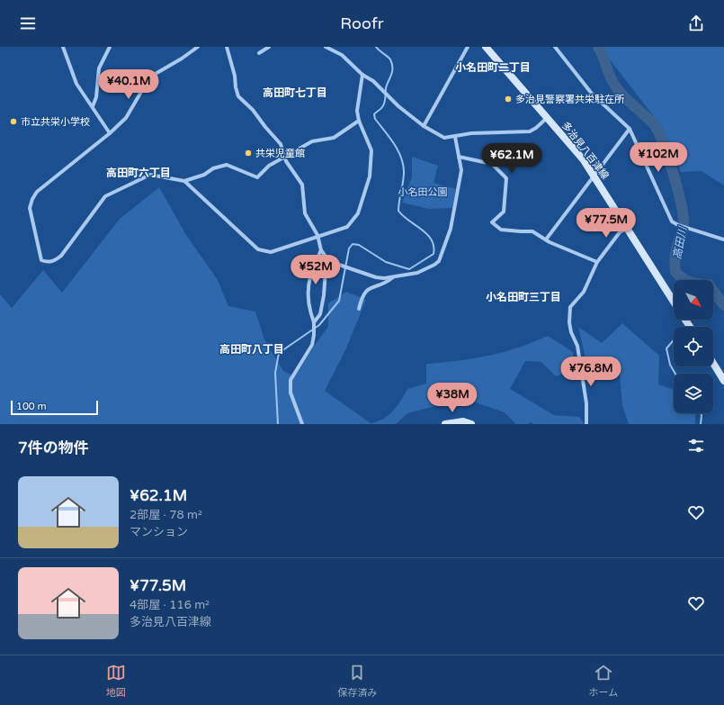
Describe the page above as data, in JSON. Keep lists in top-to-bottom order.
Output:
{
  "streets": {
    "main road": ["多治見八百津線"]
  },
  "districts": [
    "小名田町二丁目",
    "高田町七丁目",
    "高田町六丁目",
    "小名田町三丁目",
    "高田町八丁目"
  ],
  "water": ["高田川"],
  "parks": ["小名田公園"],
  "places": ["多治見警察署共栄駐在所", "市立共栄小学校", "共栄児童館"],
  "scale_bar": "100 m",
  "north": "bottom right",
  "page": {
    "header": "Roofr",
    "price": [
      "¥40.1M",
      "¥102M",
      "¥62.1M",
      "¥77.5M",
      "¥52M",
      "¥76.8M",
      "¥38M"
    ],
    "scale": "100 m",
    "heading": "7件の物件",
    "list": [
      {
        "name": "¥62.1M",
        "note": "2部屋 · 78 m² · マンション"
      },
      {
        "name": "¥77.5M",
        "note": "4部屋 · 116 m² · 多治見八百津線"
      }
    ],
    "tabs": ["地図", "保存済み", "ホーム"]
  }
}
